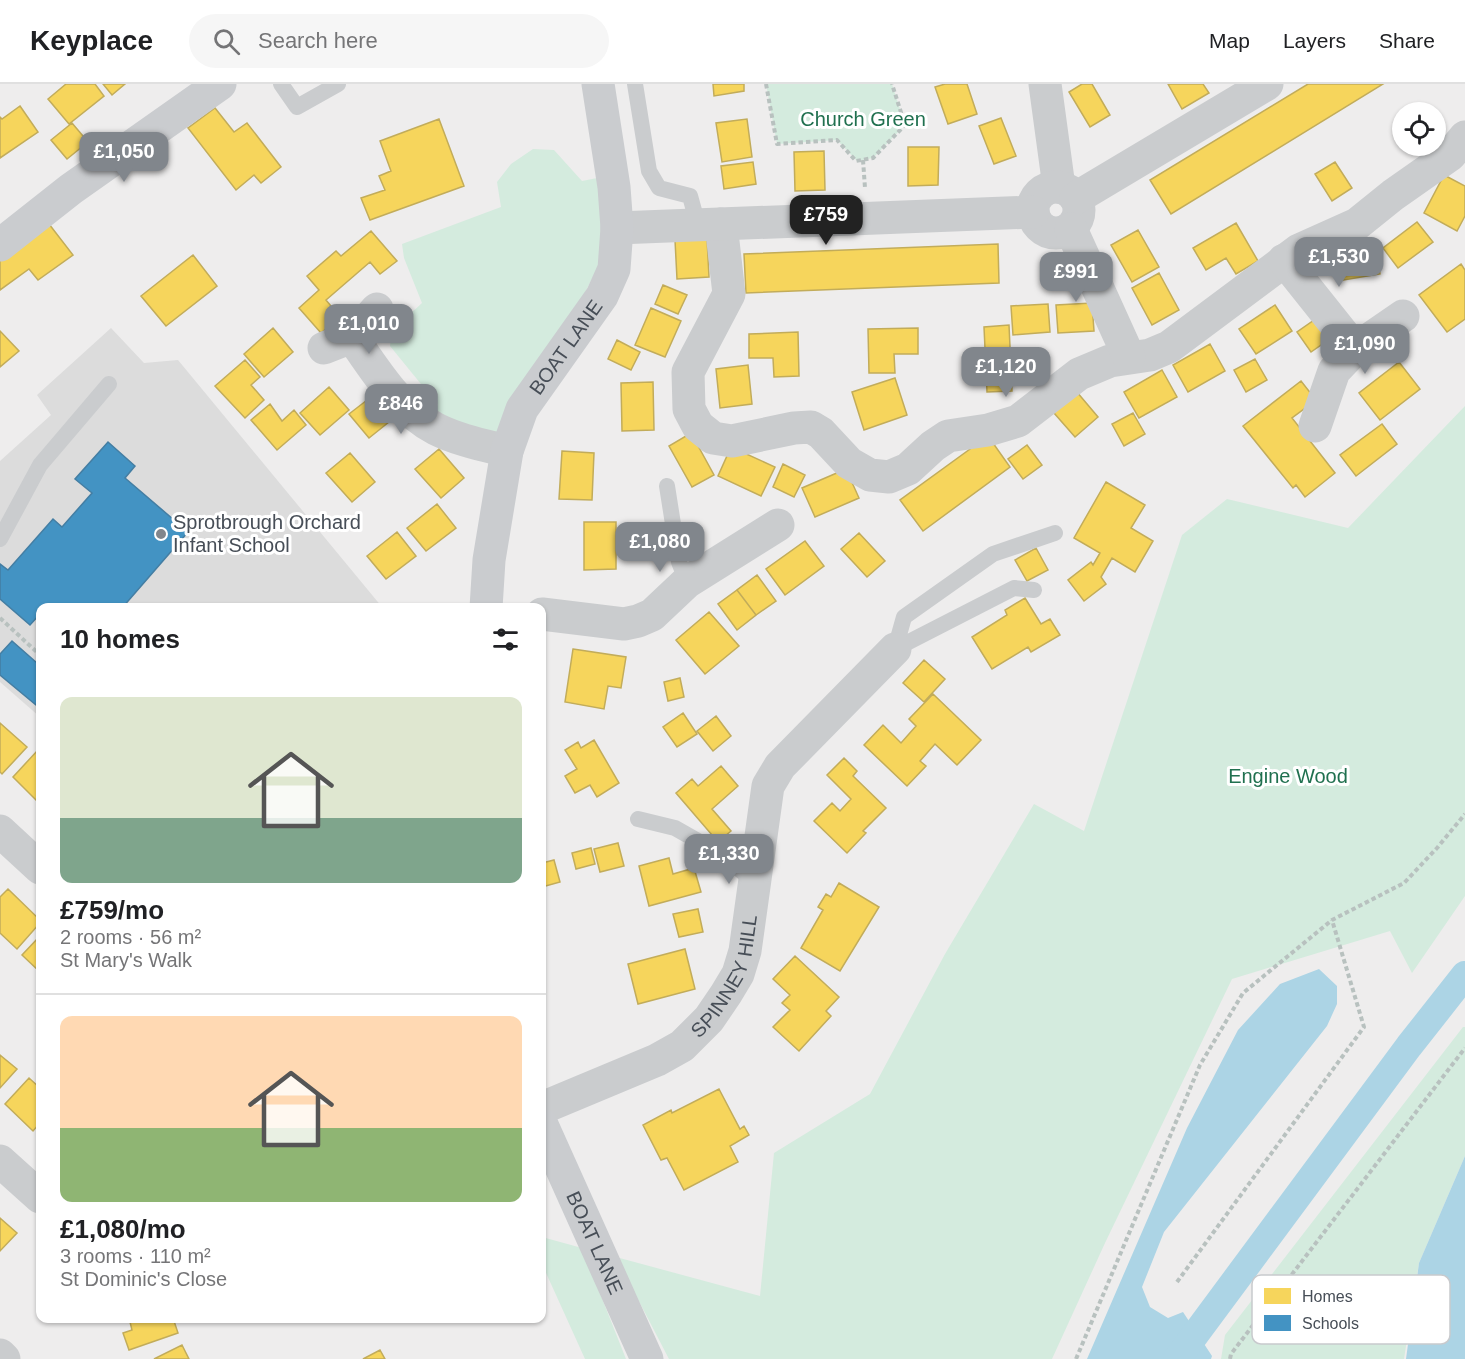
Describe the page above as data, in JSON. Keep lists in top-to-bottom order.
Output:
{
  "streets": {
    "street": ["BOAT LANE", "SPINNEY HILL"]
  },
  "parks": ["Church Green", "Engine Wood"],
  "places": ["Sprotbrough Orchard Infant School"],
  "legend": ["Homes", "Schools"],
  "page": {
    "header": "Keyplace",
    "search": "Search here",
    "nav": ["Map", "Layers", "Share"],
    "price": [
      "£1,050",
      "£759",
      "£1,530",
      "£991",
      "£1,010",
      "£1,090",
      "£1,120",
      "£846",
      "£1,080",
      "£1,330"
    ],
    "heading": "10 homes",
    "list": [
      {
        "name": "£759/mo",
        "note": "2 rooms · 56 m² · St Mary's Walk"
      },
      {
        "name": "£1,080/mo",
        "note": "3 rooms · 110 m² · St Dominic's Close"
      }
    ]
  }
}
